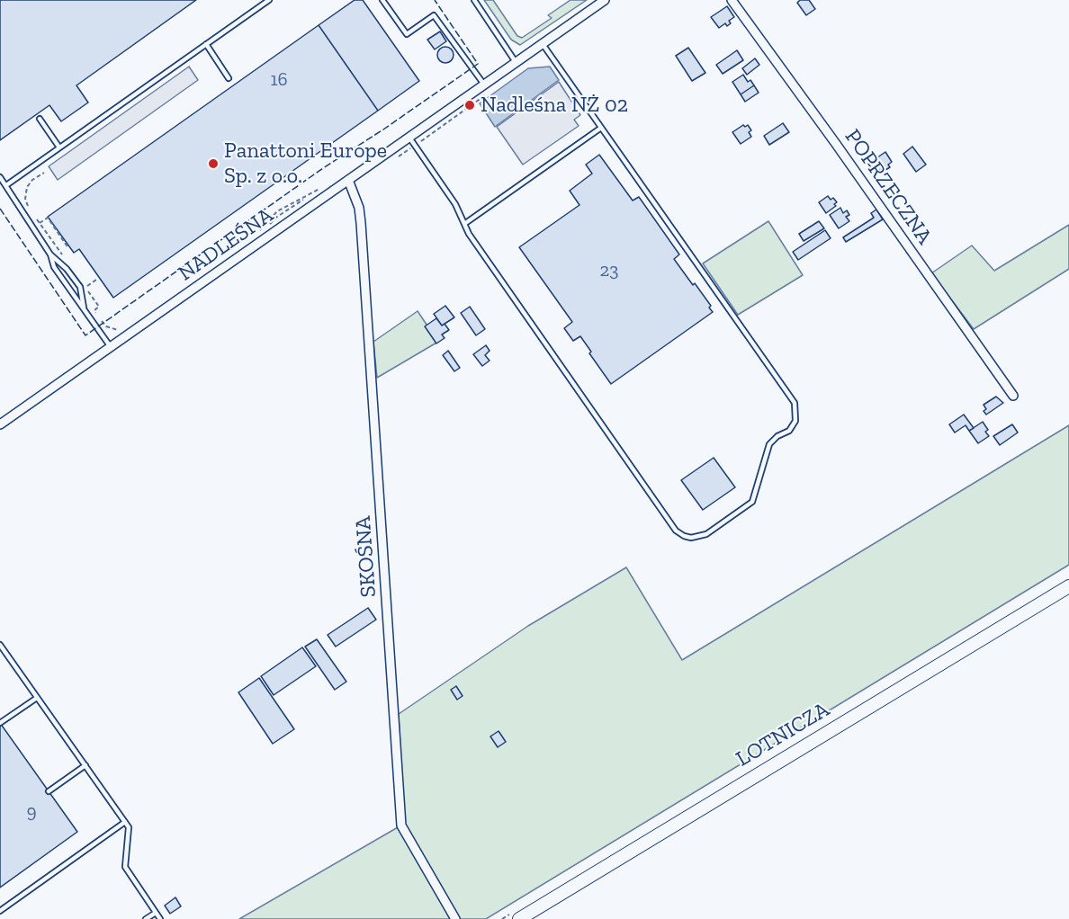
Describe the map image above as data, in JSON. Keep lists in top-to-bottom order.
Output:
{
  "streets": {
    "main road": ["LOTNICZA"],
    "street": ["POPRZECZNA", "NADLEŚNA", "SKOŚNA"]
  },
  "crossings": [
    ["NADLEŚNA", "SKOŚNA"]
  ],
  "places": ["Nadleśna NŻ 02", "Panattoni Europe Sp. z o.o."],
  "house_numbers": ["16", "23", "9"]
}
